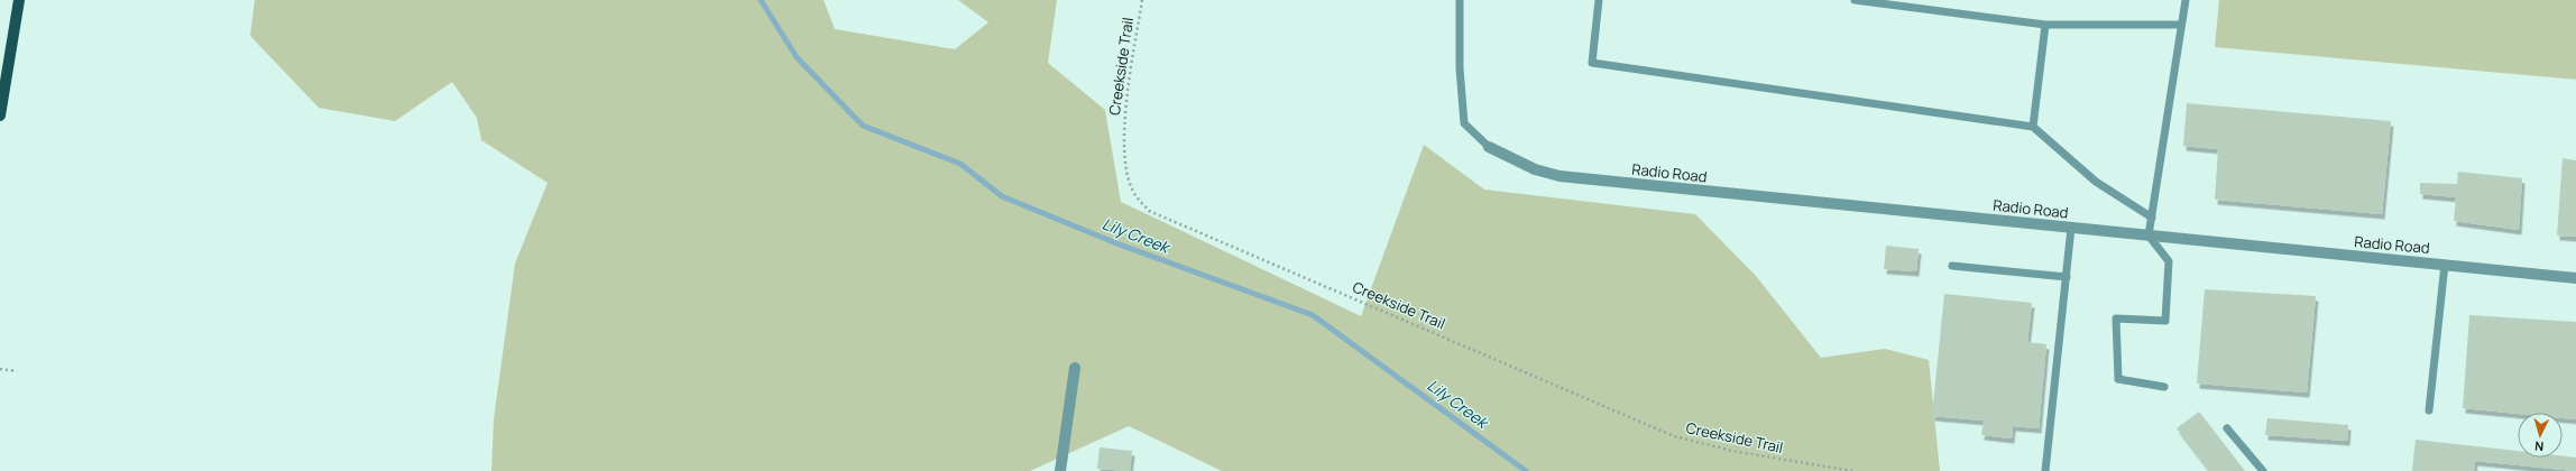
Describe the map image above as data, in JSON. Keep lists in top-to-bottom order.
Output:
{
  "streets": {
    "street": ["Radio Road"],
    "path": ["Creekside Trail"]
  },
  "water": ["Lily Creek"],
  "north": "bottom"
}
